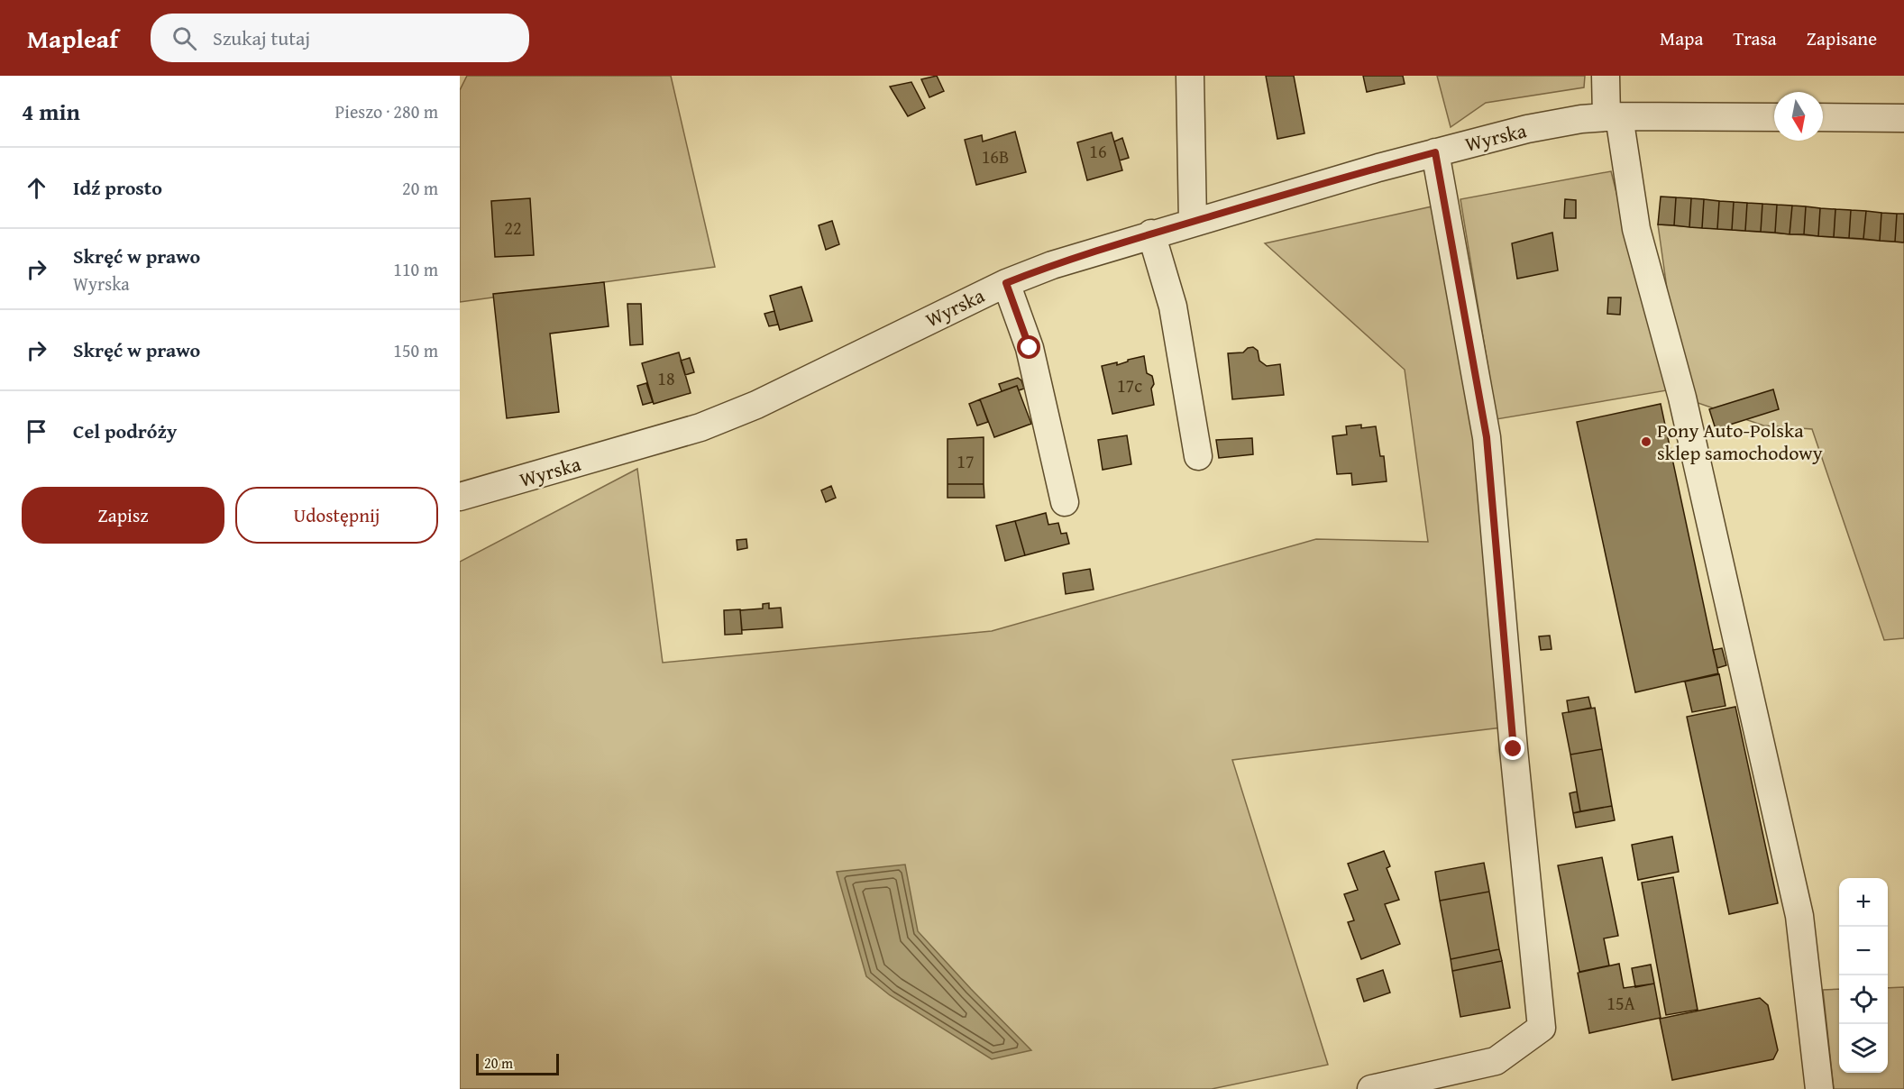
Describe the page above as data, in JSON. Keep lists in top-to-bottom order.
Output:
{
  "streets": {
    "street": ["Wyrska"]
  },
  "places": ["Pony Auto-Polska sklep samochodowy"],
  "house_numbers": [
    "16",
    "16B",
    "22",
    "18",
    "17c",
    "17",
    "15A"
  ],
  "scale_bar": "20 m",
  "north": "bottom",
  "page": {
    "header": "Mapleaf",
    "search": "Szukaj tutaj",
    "nav": ["Mapa", "Trasa", "Zapisane"],
    "heading": ["4 min", "Pieszo · 280 m"],
    "list": [
      ["Idź prosto", "20 m"],
      ["Skręć w prawo", "Wyrska", "110 m"],
      ["Skręć w prawo", "150 m"],
      "Cel podróży"
    ],
    "buttons": ["Zapisz", "Udostępnij"],
    "map_buttons": ["+", "−"],
    "scale": "20 m"
  }
}
